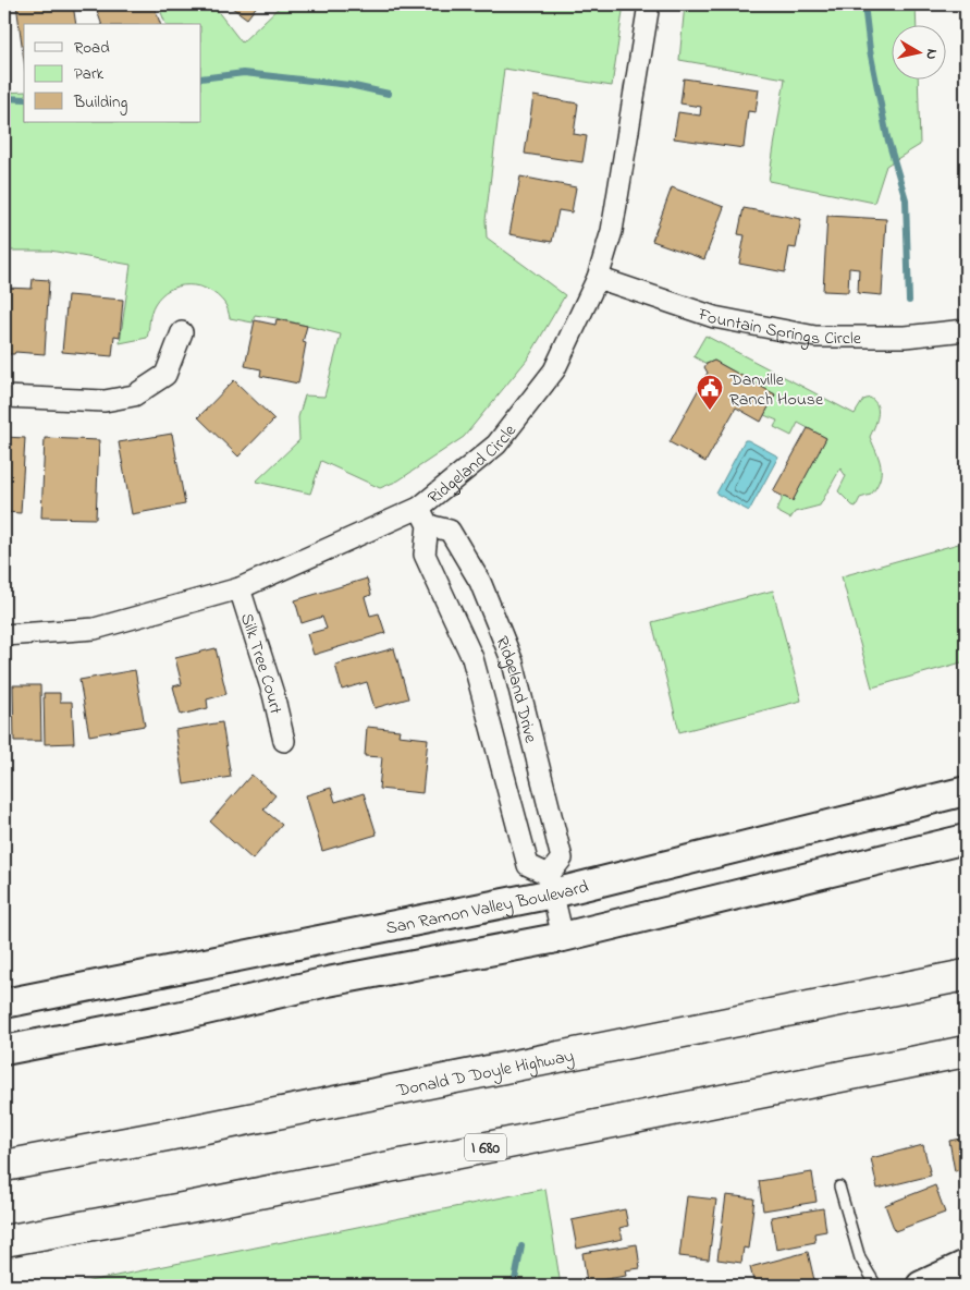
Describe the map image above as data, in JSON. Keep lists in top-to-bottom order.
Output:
{
  "streets": {
    "highway": ["Donald D Doyle Highway", "I 680"],
    "main road": ["San Ramon Valley Boulevard"],
    "street": [
      "Fountain Springs Circle",
      "Ridgeland Circle",
      "Silk Tree Court",
      "Ridgeland Drive"
    ]
  },
  "crossings": [
    ["Fountain Springs Circle", "Ridgeland Circle"],
    ["Ridgeland Circle", "Silk Tree Court"],
    ["Ridgeland Circle", "Ridgeland Drive"],
    ["Ridgeland Drive", "San Ramon Valley Boulevard"]
  ],
  "places": {
    "public building": ["Danville Ranch House"]
  },
  "legend": ["Road", "Park", "Building"],
  "north": "right"
}
